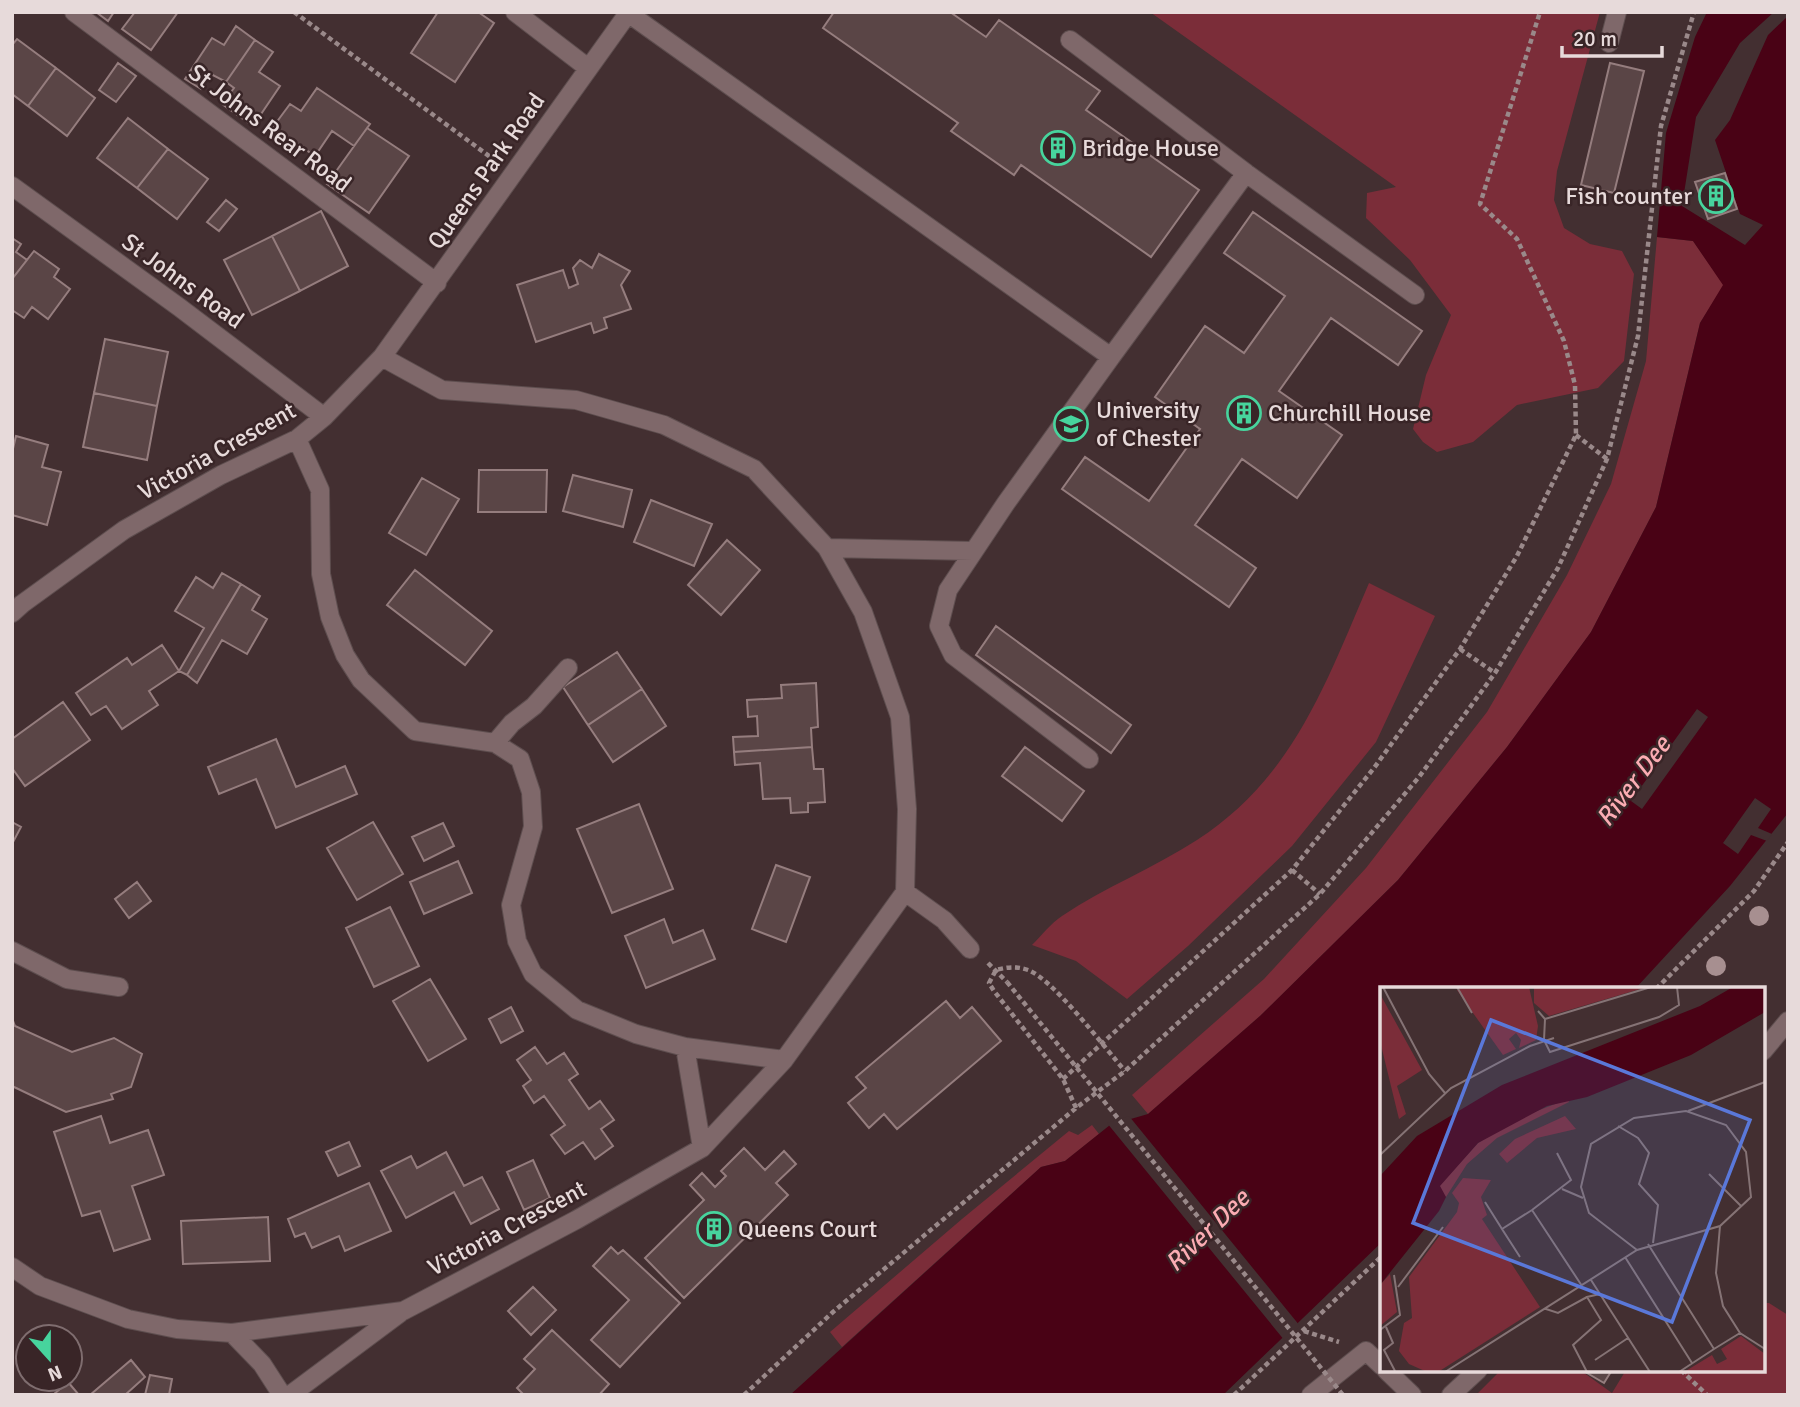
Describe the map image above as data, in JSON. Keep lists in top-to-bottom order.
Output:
{
  "streets": {
    "street": [
      "St Johns Rear Road",
      "Queens Park Road",
      "St Johns Road",
      "Victoria Crescent"
    ]
  },
  "crossings": [
    ["St Johns Rear Road", "Queens Park Road"],
    ["Queens Park Road", "Victoria Crescent"],
    ["St Johns Road", "Victoria Crescent"]
  ],
  "water": ["River Dee"],
  "places": {
    "building": [
      "Bridge House",
      "Fish counter",
      "Churchill House",
      "Queens Court"
    ],
    "school or university": ["University of Chester"]
  },
  "scale_bar": "20 m",
  "north": "bottom"
}
